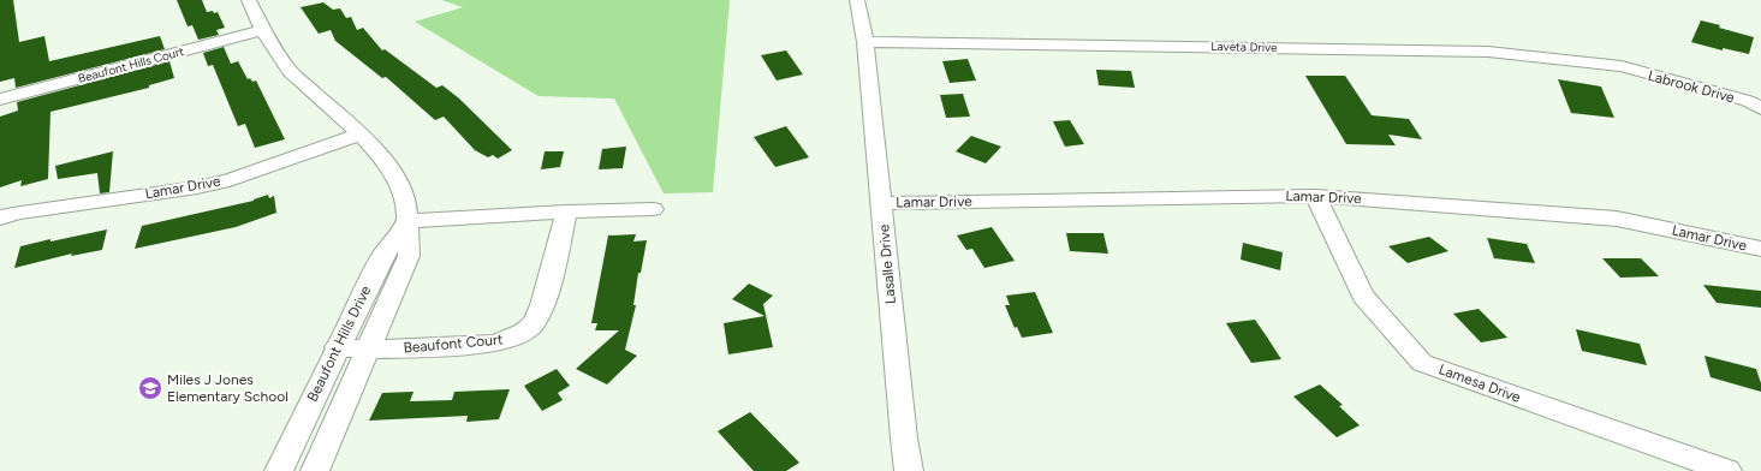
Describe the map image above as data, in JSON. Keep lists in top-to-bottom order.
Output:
{
  "streets": {
    "street": [
      "Laveta Drive",
      "Beaufont Hills Court",
      "Labrook Drive",
      "Lamar Drive",
      "Lasalle Drive",
      "Beaufont Hills Drive",
      "Beaufont Court",
      "Lamesa Drive"
    ]
  },
  "crossings": [
    ["Laveta Drive", "Labrook Drive"],
    ["Laveta Drive", "Lasalle Drive"],
    ["Beaufont Hills Court", "Beaufont Hills Drive"],
    ["Lamar Drive", "Lasalle Drive"],
    ["Lamar Drive", "Beaufont Hills Drive"],
    ["Lamar Drive", "Lamesa Drive"],
    ["Beaufont Hills Drive", "Beaufont Court"]
  ],
  "places": {
    "school or university": ["Miles J Jones Elementary School"]
  }
}
